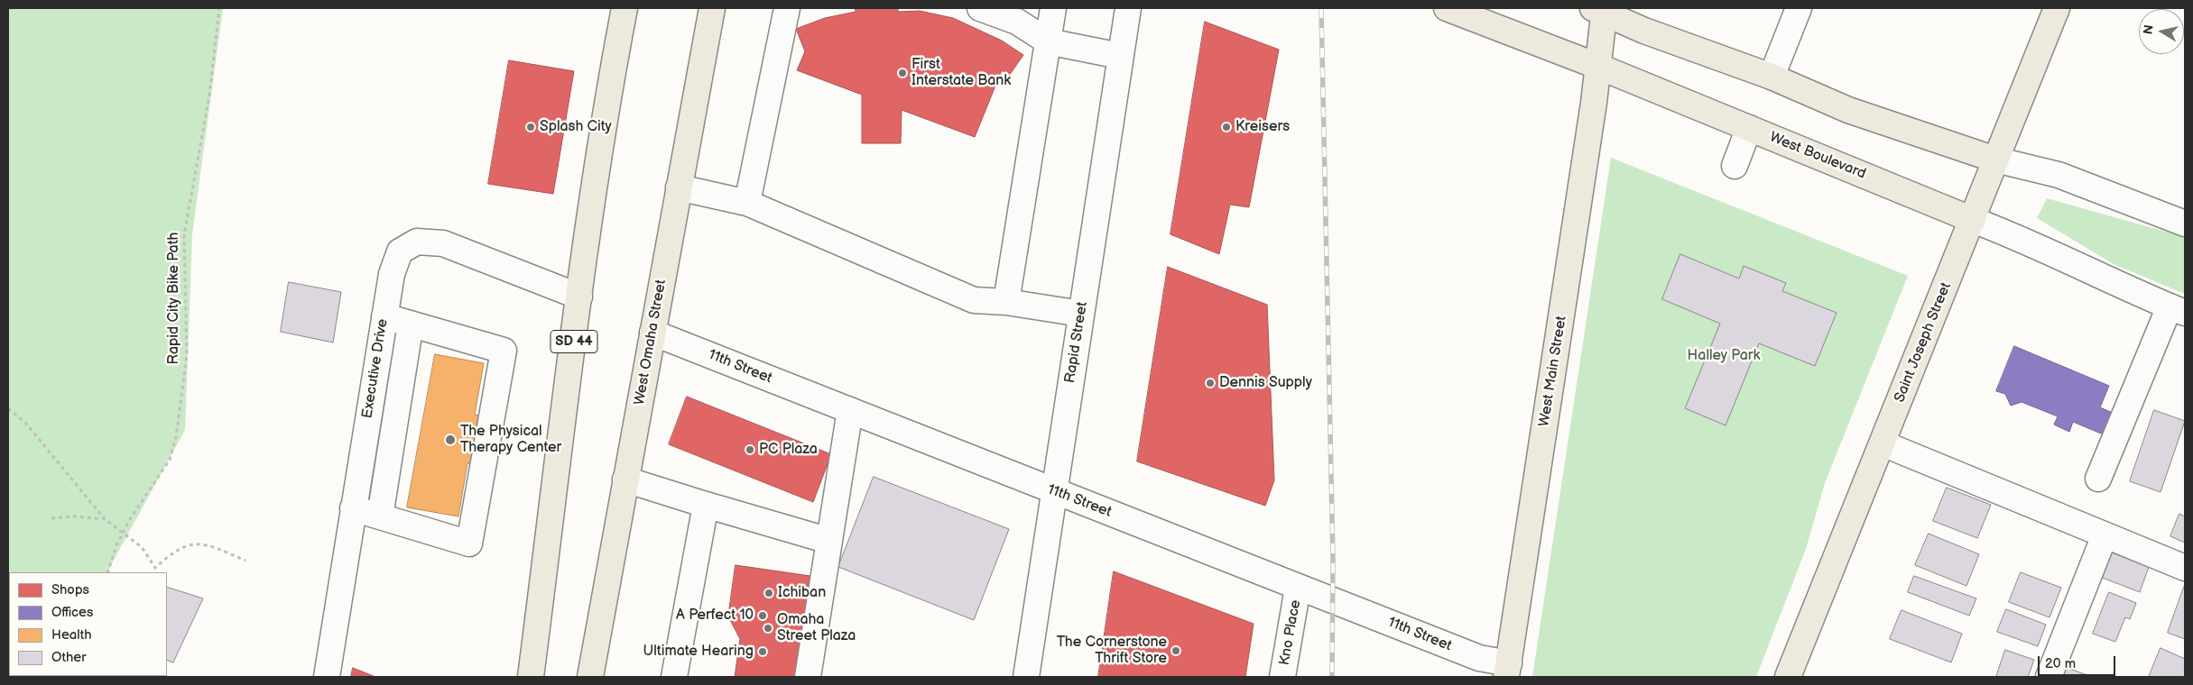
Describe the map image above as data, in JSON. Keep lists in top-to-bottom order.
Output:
{
  "streets": {
    "main road": [
      "West Boulevard",
      "SD 44",
      "West Omaha Street",
      "Saint Joseph Street",
      "West Main Street"
    ],
    "street": [
      "Rapid Street",
      "11th Street",
      "Executive Drive",
      "Kno Place"
    ],
    "path": ["Rapid City Bike Path"]
  },
  "crossings": [
    ["West Boulevard", "Saint Joseph Street"],
    ["West Boulevard", "West Main Street"],
    ["SD 44", "Executive Drive"],
    ["West Omaha Street", "11th Street"],
    ["Rapid Street", "11th Street"],
    ["11th Street", "West Main Street"],
    ["11th Street", "Kno Place"]
  ],
  "parks": ["Halley Park"],
  "places": [
    "First Interstate Bank",
    "Splash City",
    "Kreisers",
    "Dennis Supply",
    "The Physical Therapy Center",
    "PC Plaza",
    "Ichiban",
    "A Perfect 10",
    "Omaha Street Plaza",
    "The Cornerstone Thrift Store",
    "Ultimate Hearing"
  ],
  "legend": [
    "Shops",
    "Offices",
    "Health",
    "Other"
  ],
  "scale_bar": "20 m",
  "north": "left"
}
